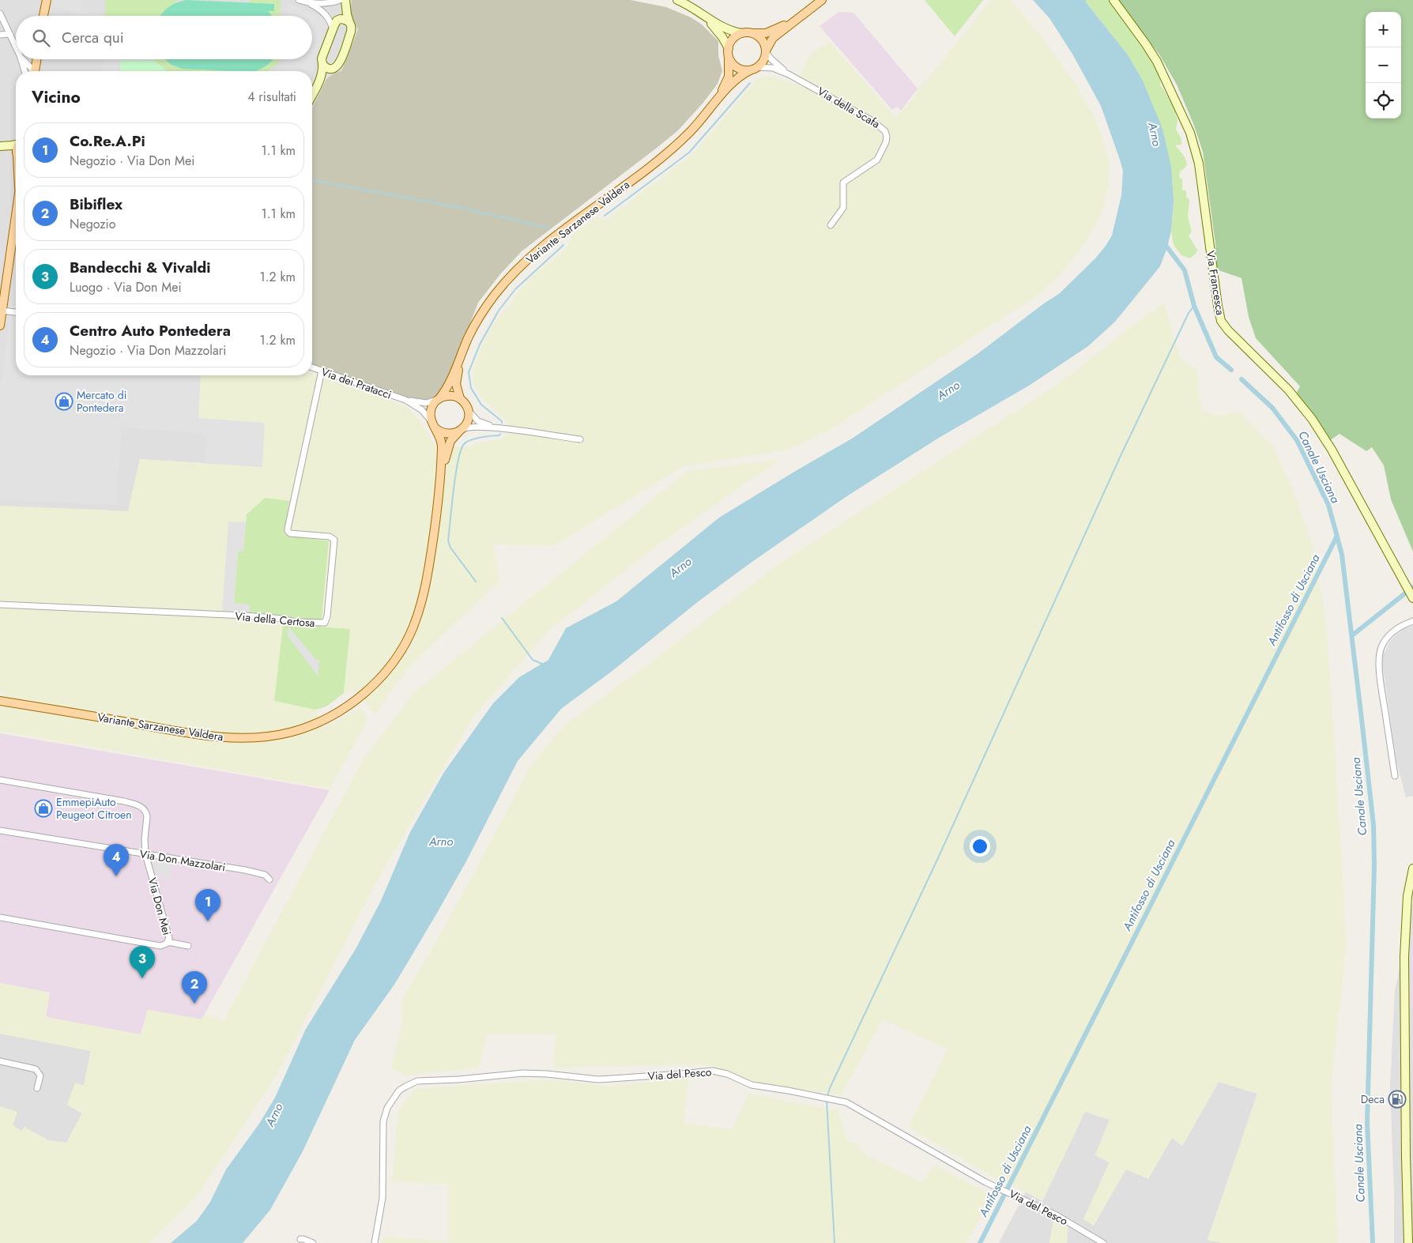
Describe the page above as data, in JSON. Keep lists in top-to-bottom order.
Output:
{
  "streets": {
    "main road": ["Variante Sarzanese Valdera", "Via Francesca"],
    "street": [
      "Via della Scafa",
      "Via dei Pratacci",
      "Via della Certosa",
      "Via Don Mazzolari",
      "Via Don Mei",
      "Via del Pesco"
    ]
  },
  "crossings": [
    ["Variante Sarzanese Valdera", "Via dei Pratacci"],
    ["Via dei Pratacci", "Via della Certosa"],
    ["Via Don Mazzolari", "Via Don Mei"]
  ],
  "water": ["Arno", "Canale Usciana", "Antifosso di Usciana"],
  "places": {
    "shop": ["Mercato di Pontedera", "EmmepiAuto Peugeot Citroen"],
    "fuel station": ["Deca"]
  },
  "page": {
    "map_buttons": ["+", "−"],
    "search": "Cerca qui",
    "heading": ["Vicino", "4 risultati"],
    "list": [
      {
        "mark": "1",
        "name": "Co.Re.A.Pi",
        "note": "Negozio · Via Don Mei",
        "value": "1.1 km"
      },
      {
        "mark": "2",
        "name": "Bibiflex",
        "note": "Negozio",
        "value": "1.1 km"
      },
      {
        "mark": "3",
        "name": "Bandecchi & Vivaldi",
        "note": "Luogo · Via Don Mei",
        "value": "1.2 km"
      },
      {
        "mark": "4",
        "name": "Centro Auto Pontedera",
        "note": "Negozio · Via Don Mazzolari",
        "value": "1.2 km"
      }
    ],
    "pins": [
      "4",
      "1",
      "3",
      "2"
    ]
  }
}
